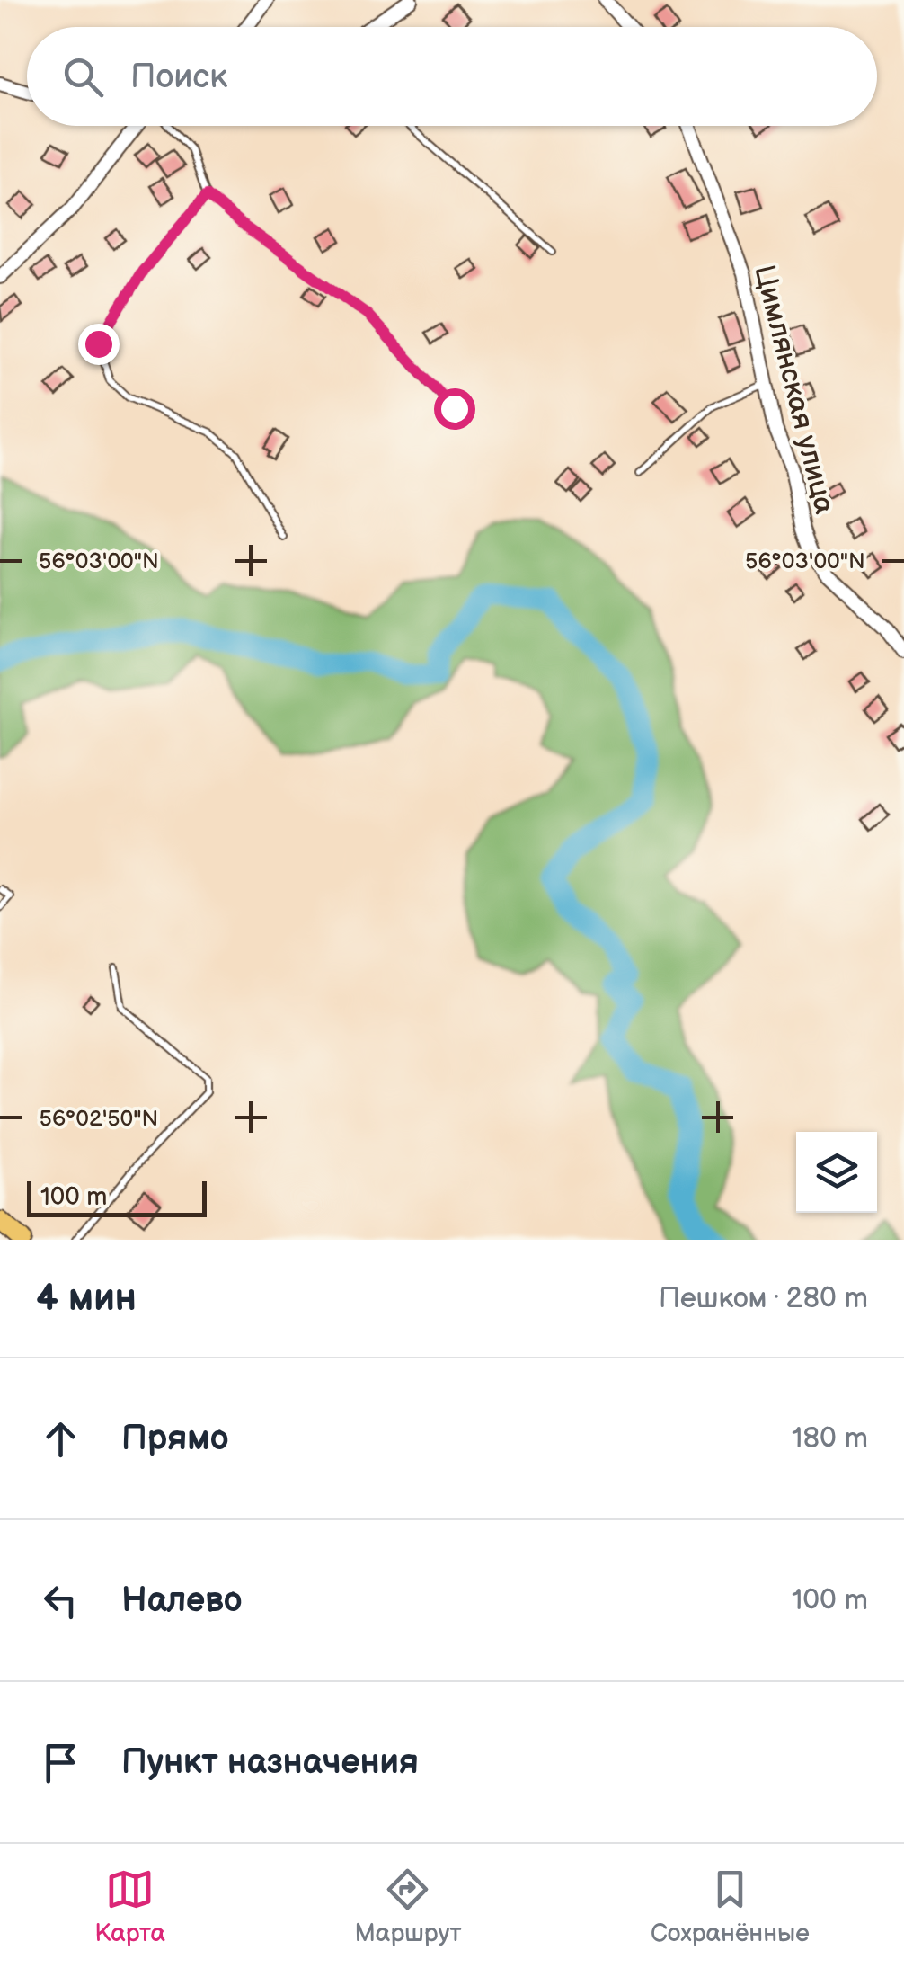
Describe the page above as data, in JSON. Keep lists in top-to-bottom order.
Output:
{
  "streets": {
    "street": ["Цимлянская улица"]
  },
  "scale_bar": "100 m",
  "page": {
    "search": "Поиск",
    "scale": "100 m",
    "heading": ["4 мин", "Пешком · 280 m"],
    "list": [
      ["Прямо", "180 m"],
      ["Налево", "100 m"],
      "Пункт назначения"
    ],
    "nav": ["Карта", "Маршрут", "Сохранённые"]
  },
  "coordinates": ["56°03'00\"N", "56°02'50\"N"]
}
